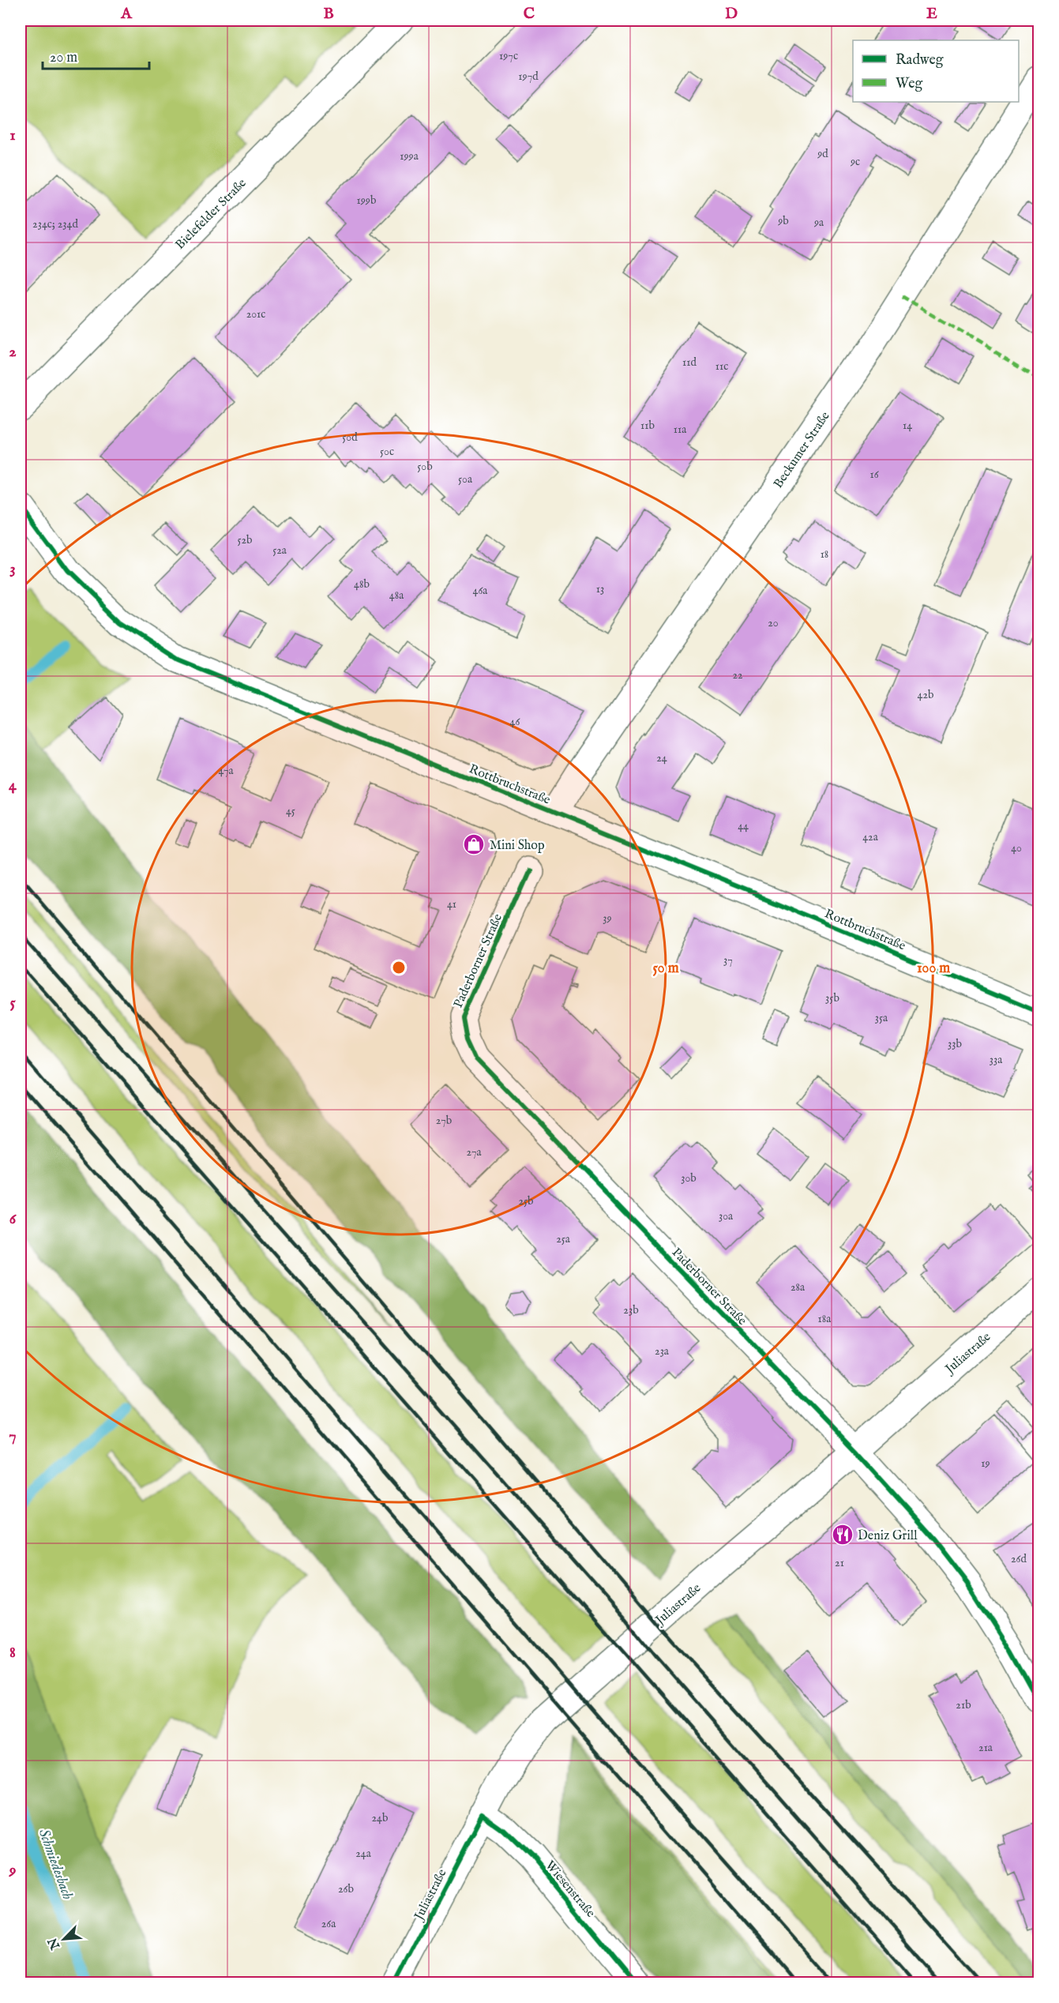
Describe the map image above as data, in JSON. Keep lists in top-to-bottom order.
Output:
{
  "streets": {
    "street": [
      "Bielefelder Straße",
      "Beckumer Straße",
      "Rottbruchstraße",
      "Paderborner Straße",
      "Juliastraße",
      "Wiesenstraße"
    ]
  },
  "crossings": [
    ["Beckumer Straße", "Rottbruchstraße"],
    ["Paderborner Straße", "Juliastraße"],
    ["Juliastraße", "Wiesenstraße"]
  ],
  "water": ["Schmiedesbach"],
  "places": {
    "shop": ["Mini Shop"],
    "restaurant": ["Deniz Grill"]
  },
  "house_numbers": [
    "197c",
    "197d",
    "9d",
    "199a",
    "9c",
    "199b",
    "9b",
    "9a",
    "234c; 234d",
    "201c",
    "11d",
    "11c",
    "11b",
    "14",
    "11a",
    "50d",
    "50c",
    "50b",
    "16",
    "50a",
    "52b",
    "52a",
    "18",
    "48b",
    "13",
    "46a",
    "48a",
    "20",
    "22",
    "42b",
    "46",
    "24",
    "47a",
    "45",
    "44",
    "42a",
    "40",
    "41",
    "39",
    "37",
    "35b",
    "35a",
    "33b",
    "33a",
    "27b",
    "27a",
    "30b",
    "25b",
    "30a",
    "25a",
    "28a",
    "23b",
    "18a",
    "23a",
    "19",
    "26d",
    "21",
    "21b",
    "21a",
    "24b",
    "24a",
    "26b",
    "26a"
  ],
  "legend": ["Radweg", "Weg"],
  "scale_bar": "20 m",
  "north": "bottom left",
  "grid": {
    "columns": [
      "A",
      "B",
      "C",
      "D",
      "E"
    ],
    "rows": [
      "1",
      "2",
      "3",
      "4",
      "5",
      "6",
      "7",
      "8",
      "9"
    ]
  },
  "rings": ["50 m", "100 m"]
}
